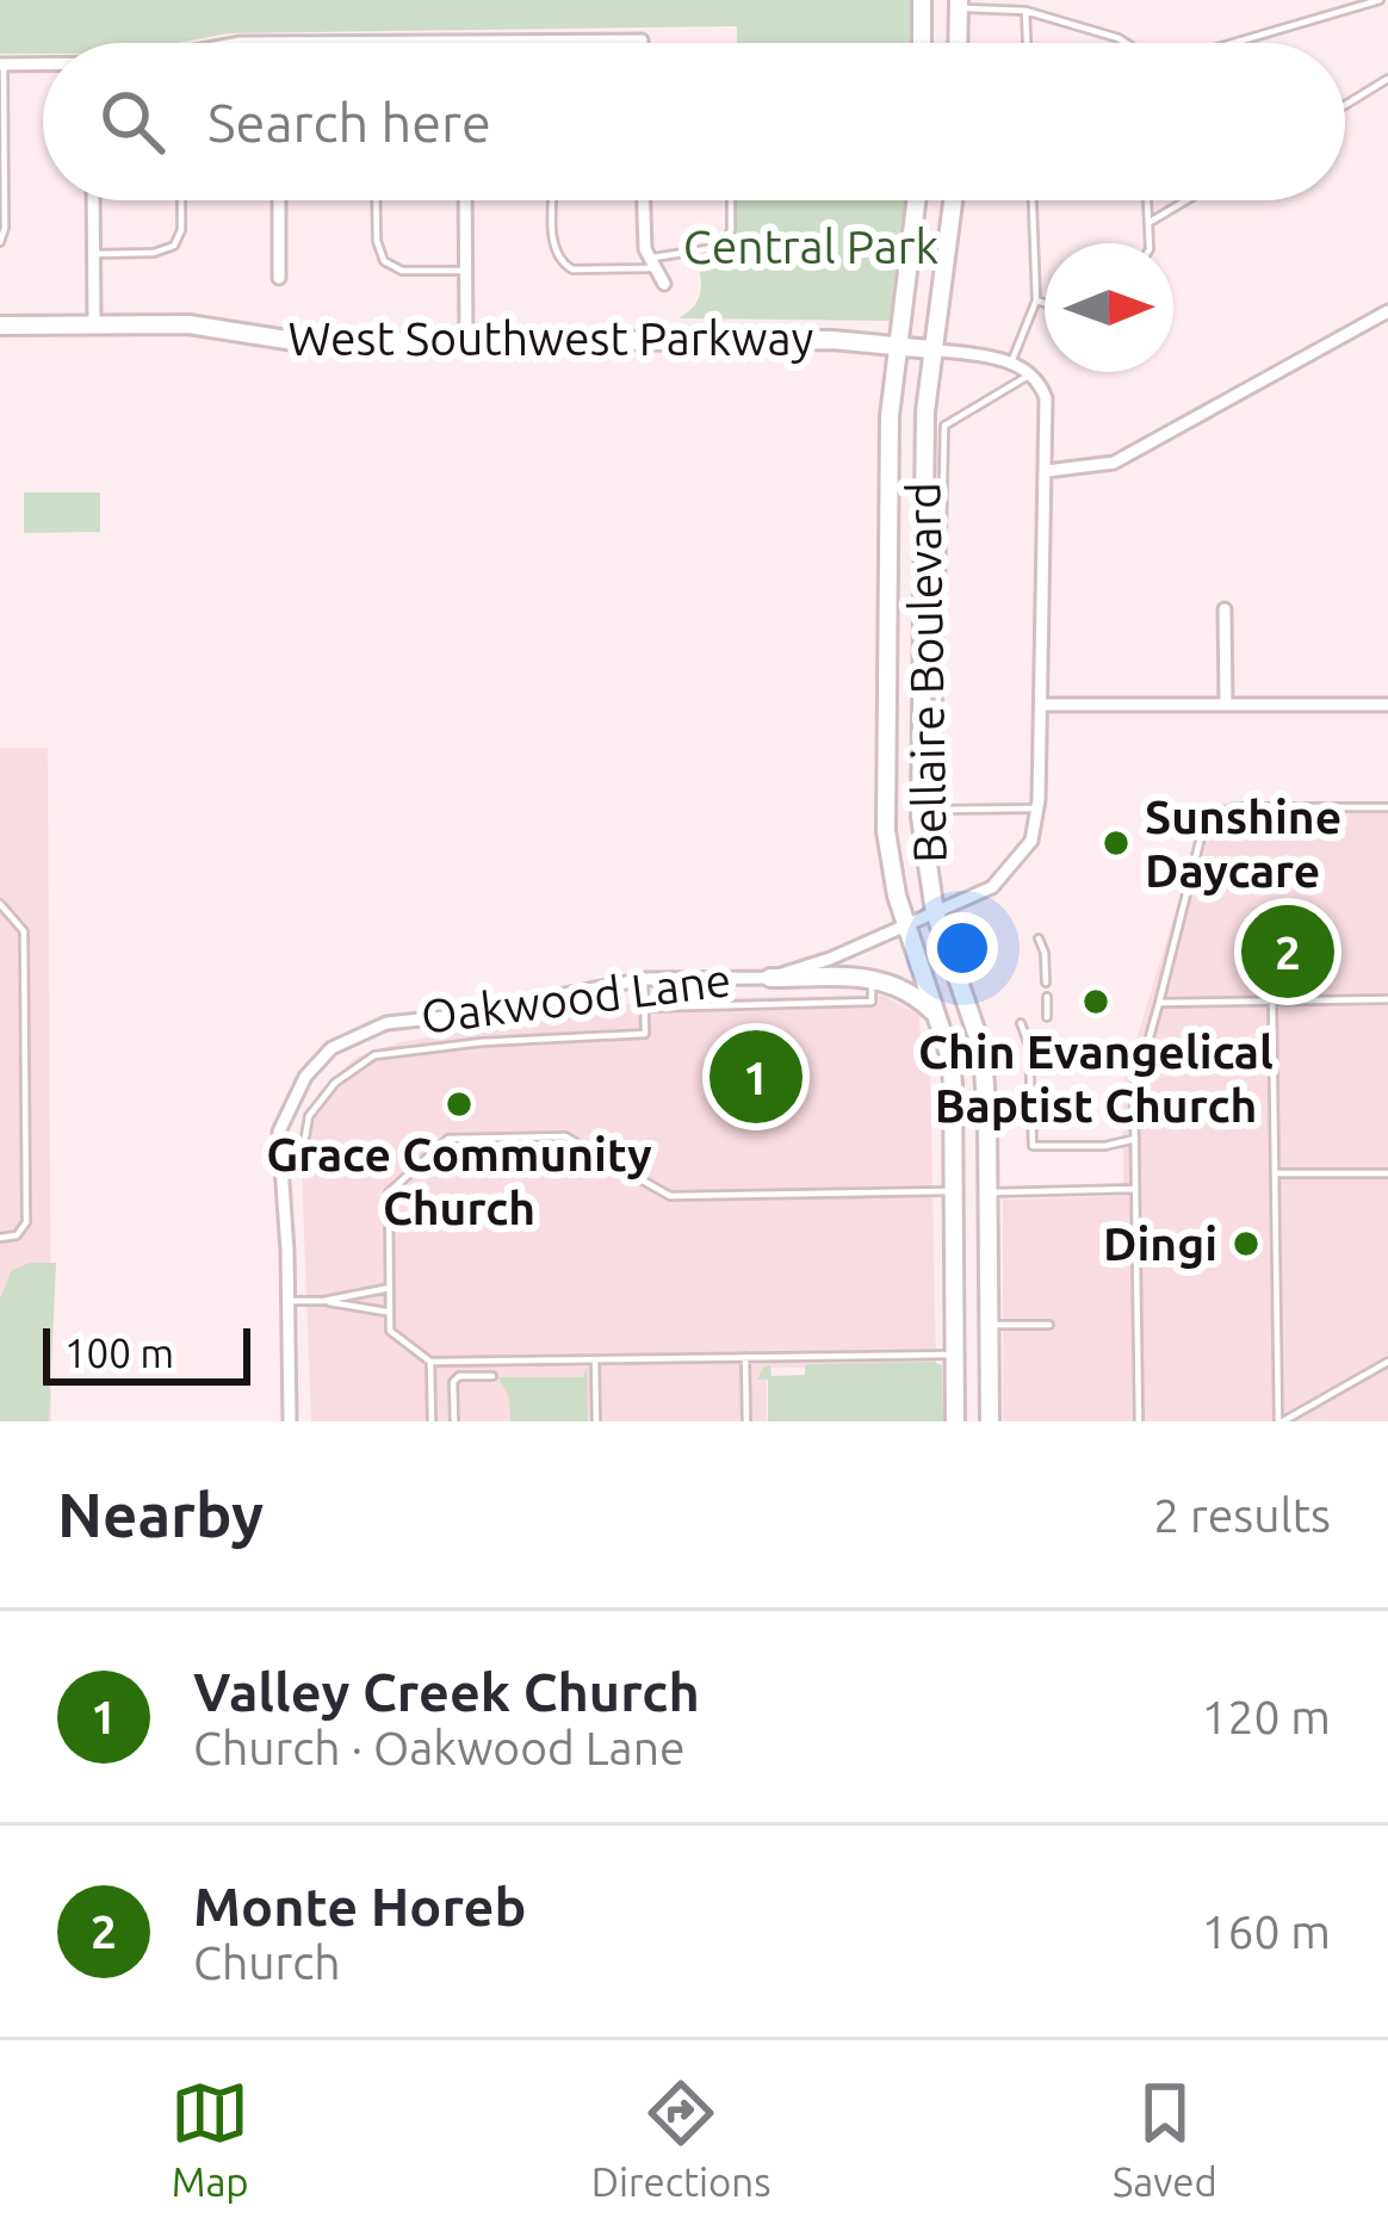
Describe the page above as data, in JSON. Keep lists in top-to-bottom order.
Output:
{
  "streets": {
    "main road": ["West Southwest Parkway", "Bellaire Boulevard"],
    "street": ["Oakwood Lane"]
  },
  "crossings": [
    ["West Southwest Parkway", "Bellaire Boulevard"],
    ["Bellaire Boulevard", "Oakwood Lane"]
  ],
  "parks": ["Central Park"],
  "places": [
    "Sunshine Daycare",
    "Chin Evangelical Baptist Church",
    "Grace Community Church",
    "Dingi"
  ],
  "scale_bar": "100 m",
  "north": "right",
  "page": {
    "search": "Search here",
    "pins": ["2", "1"],
    "scale": "100 m",
    "heading": ["Nearby", "2 results"],
    "list": [
      {
        "mark": "1",
        "name": "Valley Creek Church",
        "note": "Church · Oakwood Lane",
        "value": "120 m"
      },
      {
        "mark": "2",
        "name": "Monte Horeb",
        "note": "Church",
        "value": "160 m"
      }
    ],
    "nav": ["Map", "Directions", "Saved"]
  }
}
